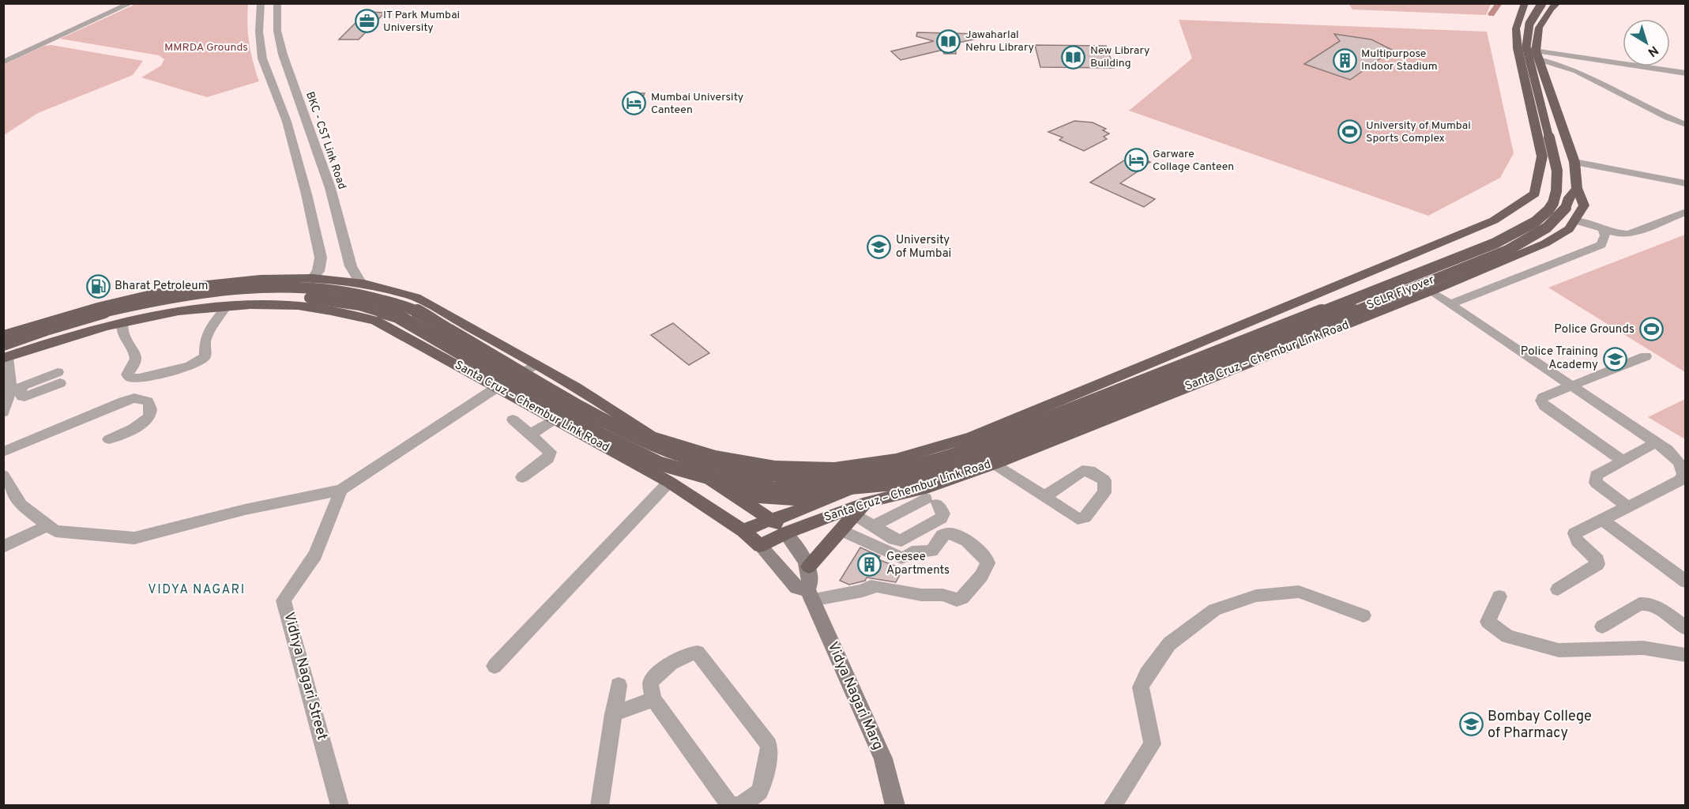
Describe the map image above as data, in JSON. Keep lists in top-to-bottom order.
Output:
{
  "streets": {
    "highway": ["SCLR Flyover", "Santa Cruz – Chembur Link Road"],
    "main road": ["Vidya Nagari Marg"],
    "street": ["BKC - CST Link Road", "Vidhya Nagari Street"]
  },
  "crossings": [
    ["SCLR Flyover", "Santa Cruz – Chembur Link Road"]
  ],
  "districts": ["VIDYA NAGARI"],
  "parks": ["MMRDA Grounds"],
  "places": {
    "office": ["IT Park Mumbai University"],
    "library": ["Jawaharlal Nehru Library", "New Library Building"],
    "building": ["Multipurpose Indoor Stadium", "Geesee Apartments"],
    "hotel": ["Mumbai University Canteen", "Garware Collage Canteen"],
    "sports": ["University of Mumbai Sports Complex", "Police Grounds"],
    "school or university": ["University of Mumbai", "Police Training Academy", "Bombay College of Pharmacy"],
    "fuel station": ["Bharat Petroleum"]
  },
  "north": "bottom right"
}
